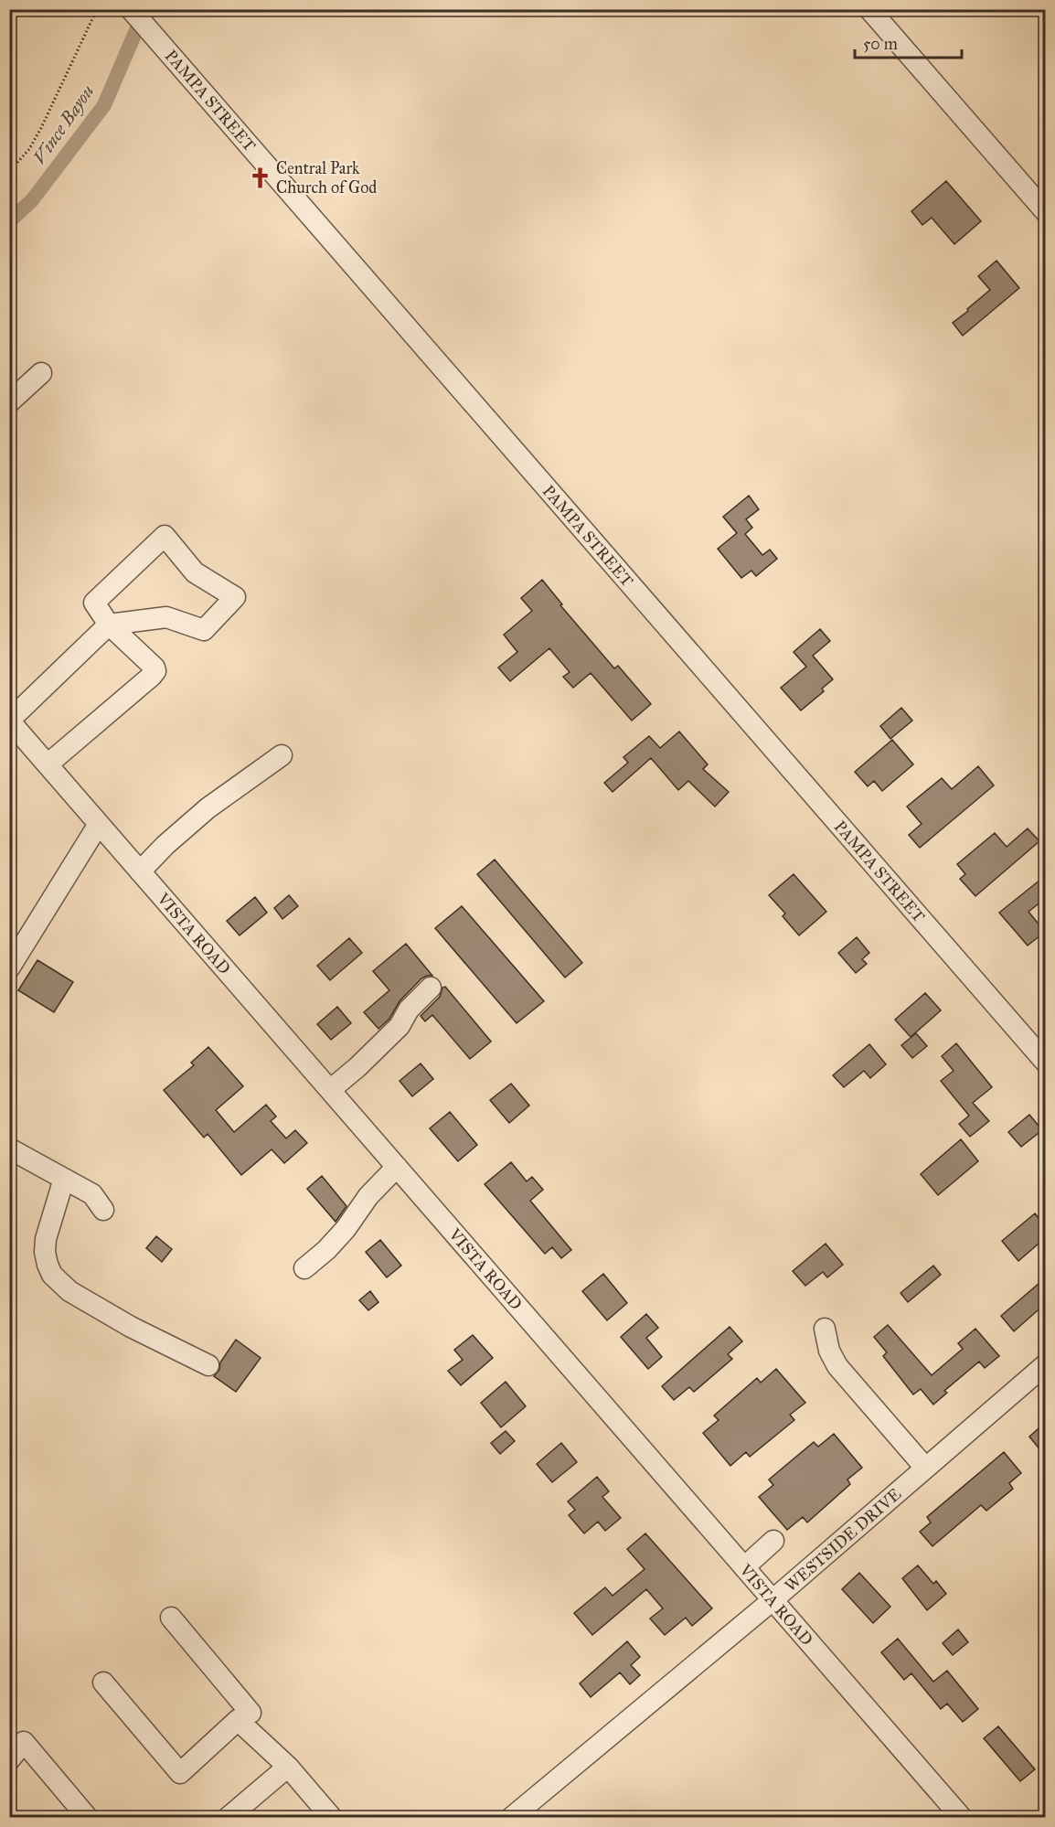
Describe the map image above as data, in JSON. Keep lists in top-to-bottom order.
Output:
{
  "streets": {
    "street": ["PAMPA STREET", "VISTA ROAD", "WESTSIDE DRIVE"]
  },
  "crossings": [
    ["VISTA ROAD", "WESTSIDE DRIVE"]
  ],
  "water": ["Vince Bayou"],
  "places": {
    "church": ["Central Park Church of God"]
  },
  "scale_bar": "50 m"
}
